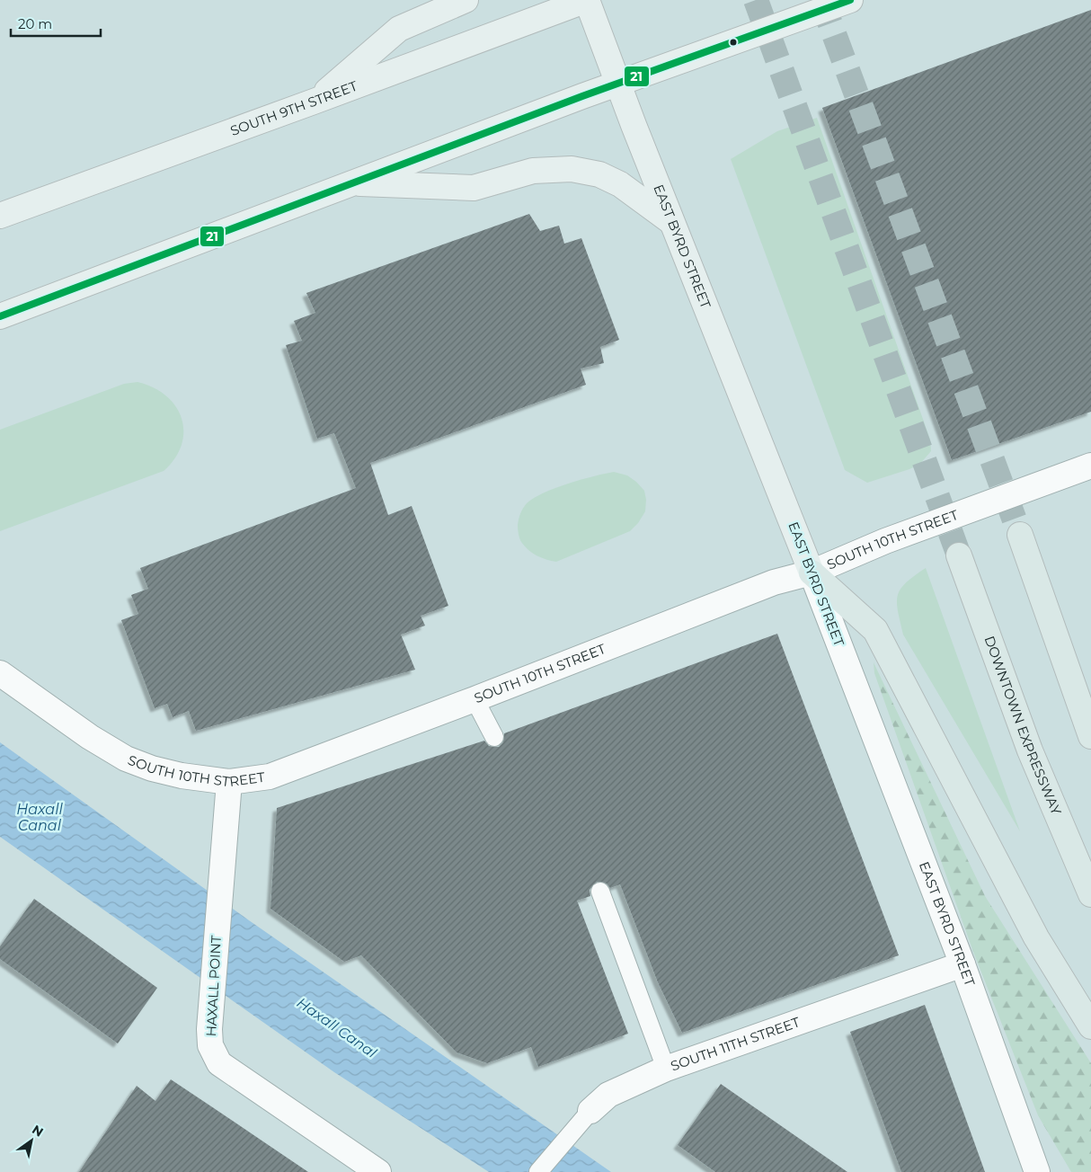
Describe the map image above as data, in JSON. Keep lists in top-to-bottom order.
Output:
{
  "streets": {
    "highway": ["DOWNTOWN EXPRESSWAY"],
    "main road": ["SOUTH 9TH STREET", "EAST BYRD STREET"],
    "street": ["SOUTH 10TH STREET", "HAXALL POINT", "SOUTH 11TH STREET"]
  },
  "crossings": [
    ["SOUTH 9TH STREET", "EAST BYRD STREET"],
    ["EAST BYRD STREET", "SOUTH 10TH STREET"],
    ["EAST BYRD STREET", "SOUTH 11TH STREET"],
    ["SOUTH 10TH STREET", "HAXALL POINT"]
  ],
  "water": ["Haxall Canal"],
  "lines": ["transit line 21"],
  "scale_bar": "20 m",
  "north": "top right"
}
